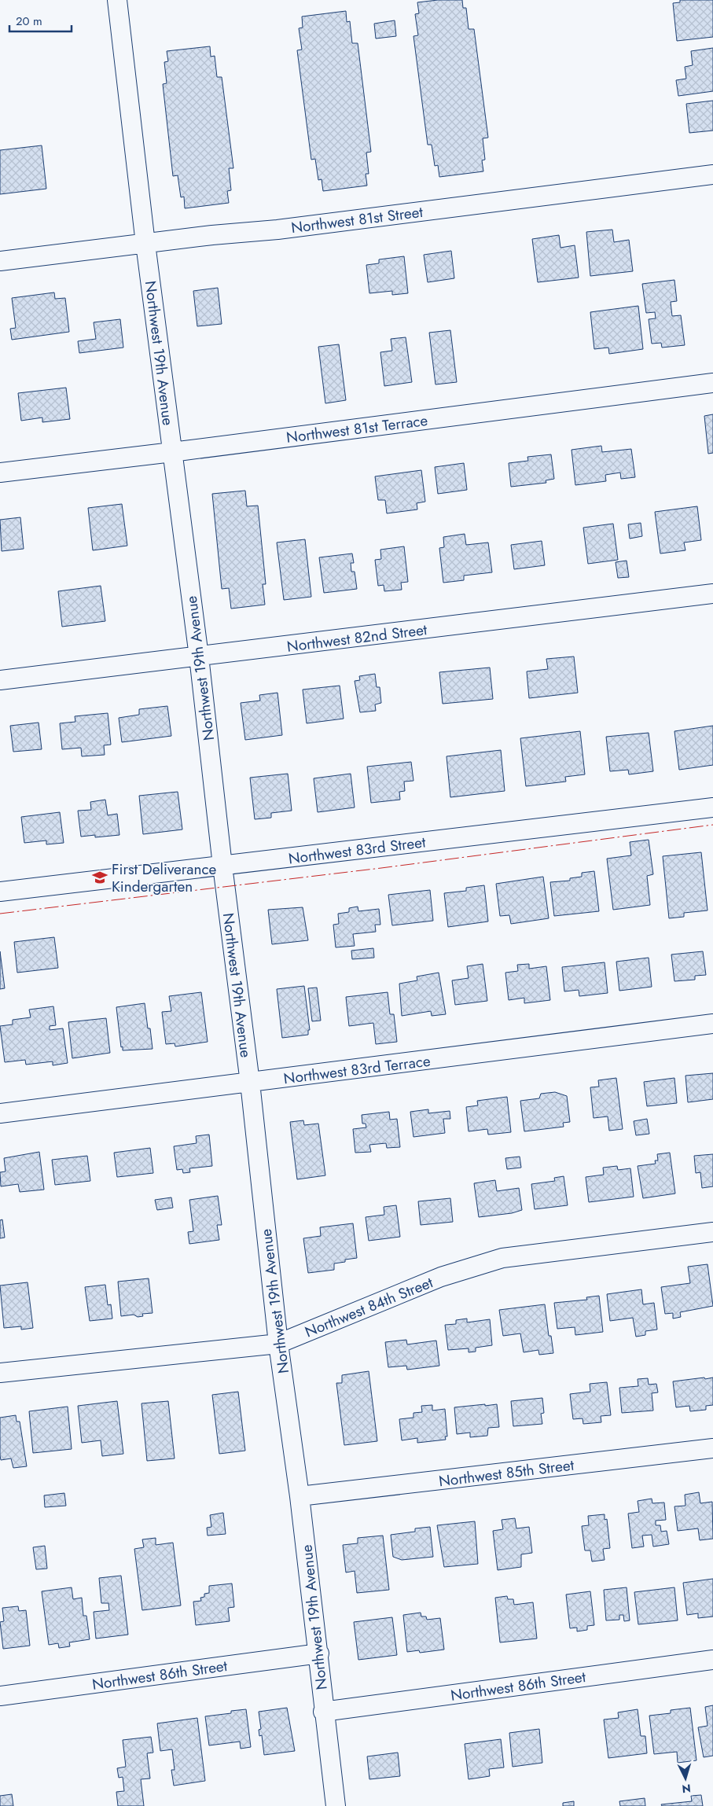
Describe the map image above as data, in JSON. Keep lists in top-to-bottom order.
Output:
{
  "streets": {
    "street": [
      "Northwest 81st Street",
      "Northwest 19th Avenue",
      "Northwest 81st Terrace",
      "Northwest 82nd Street",
      "Northwest 83rd Street",
      "Northwest 83rd Terrace",
      "Northwest 84th Street",
      "Northwest 85th Street",
      "Northwest 86th Street"
    ]
  },
  "crossings": [
    ["Northwest 81st Street", "Northwest 19th Avenue"],
    ["Northwest 19th Avenue", "Northwest 81st Terrace"],
    ["Northwest 19th Avenue", "Northwest 82nd Street"],
    ["Northwest 19th Avenue", "Northwest 83rd Street"],
    ["Northwest 19th Avenue", "Northwest 83rd Terrace"],
    ["Northwest 19th Avenue", "Northwest 84th Street"],
    ["Northwest 19th Avenue", "Northwest 85th Street"],
    ["Northwest 19th Avenue", "Northwest 86th Street"]
  ],
  "places": {
    "school or university": ["First Deliverance Kindergarten"]
  },
  "scale_bar": "20 m",
  "north": "bottom"
}
